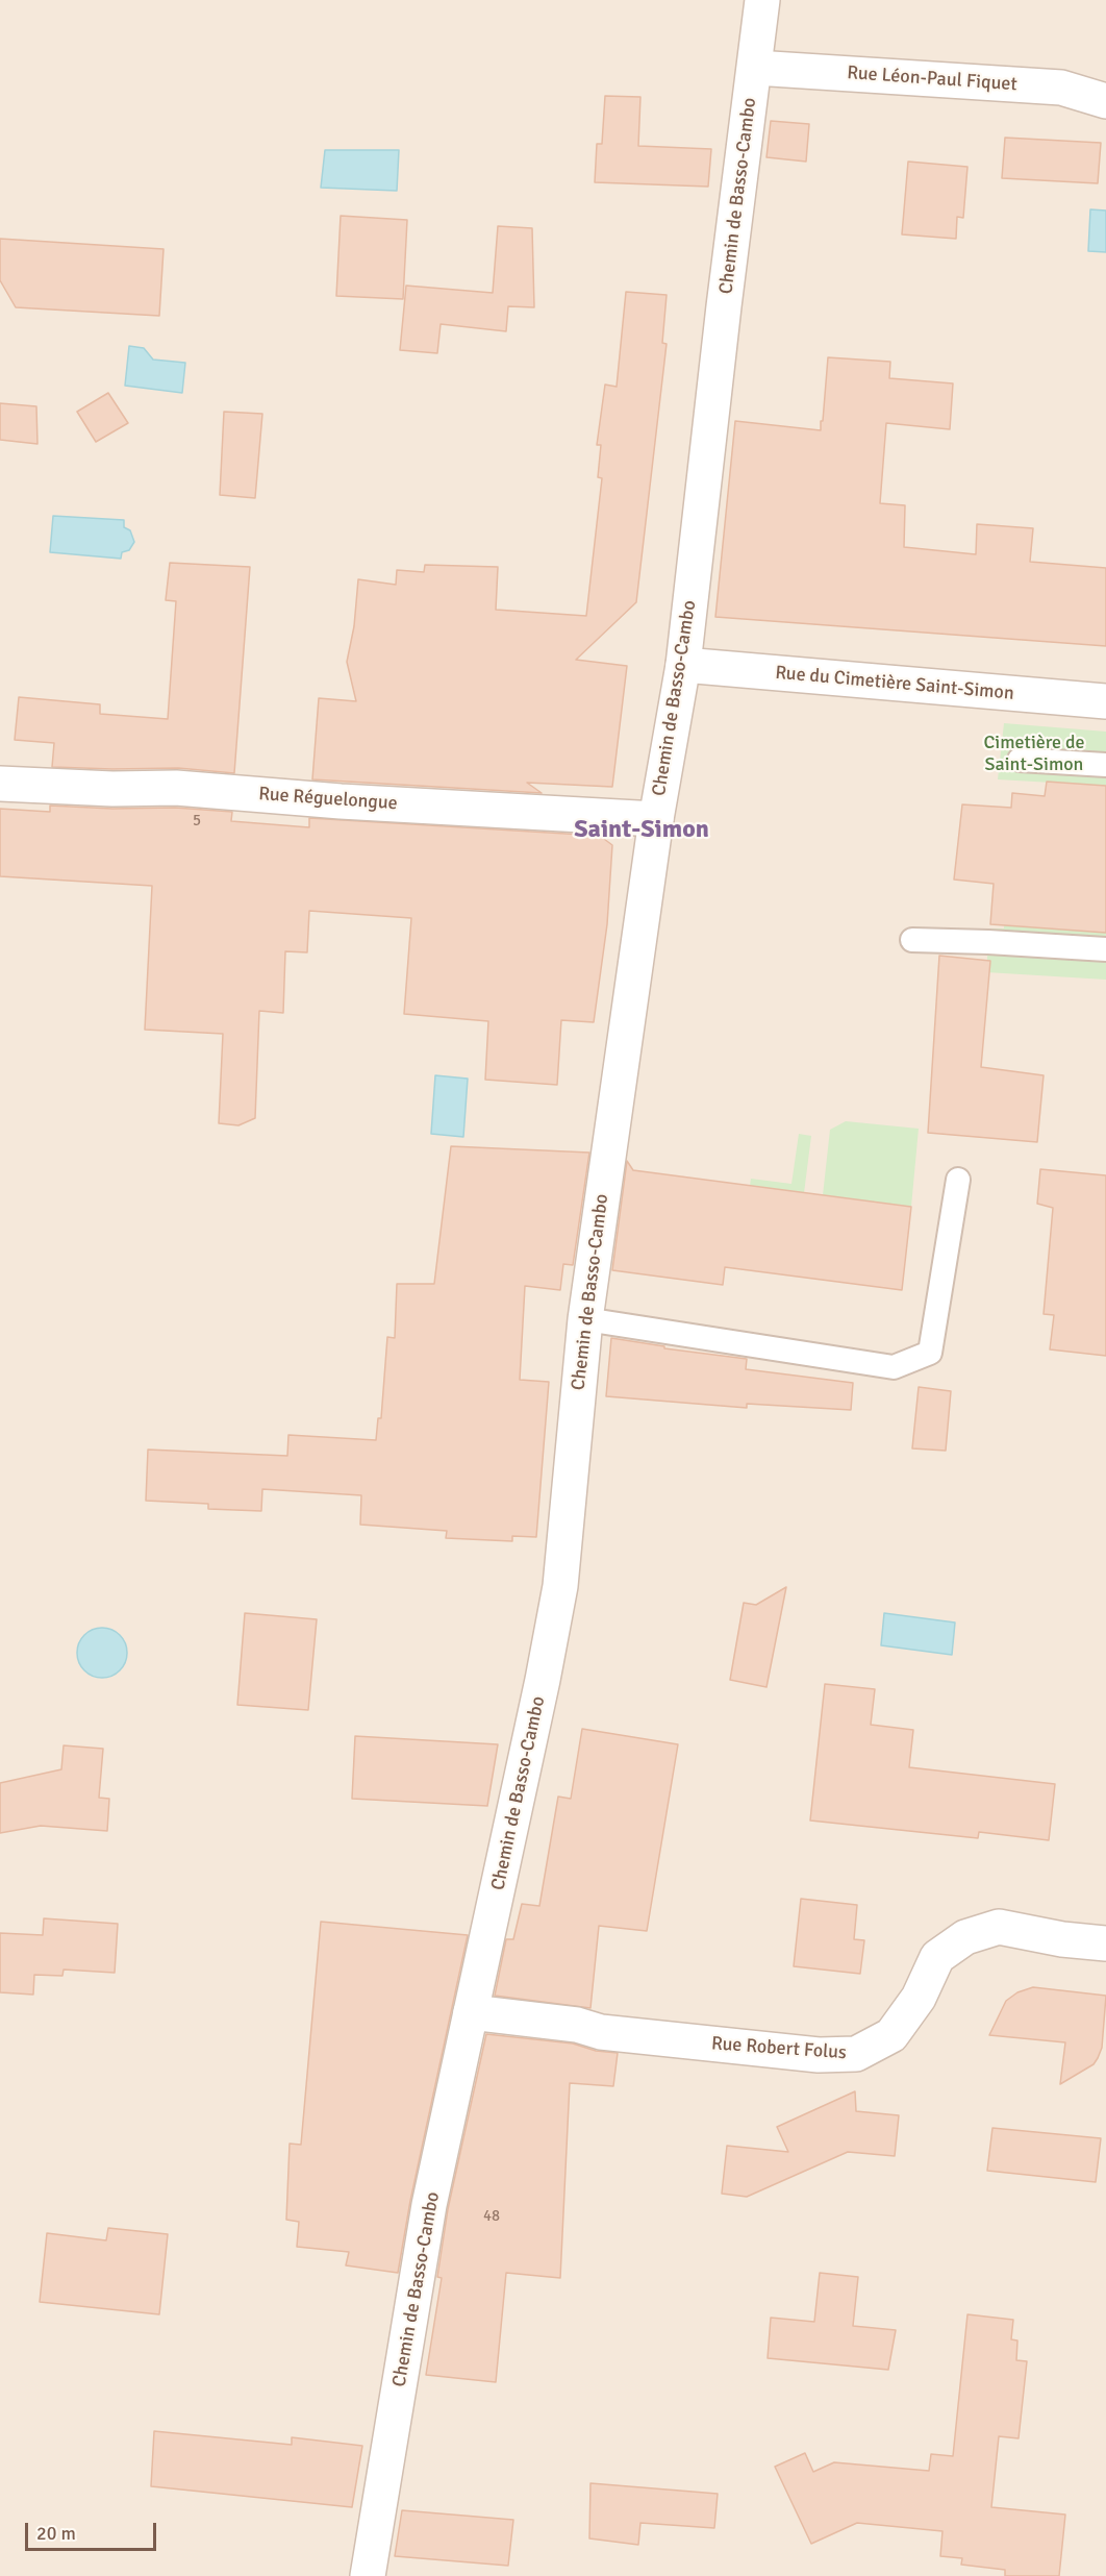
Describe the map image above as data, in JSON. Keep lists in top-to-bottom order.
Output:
{
  "streets": {
    "street": [
      "Rue Léon-Paul Fiquet",
      "Chemin de Basso-Cambo",
      "Rue du Cimetière Saint-Simon",
      "Rue Réguelongue",
      "Rue Robert Folus"
    ]
  },
  "crossings": [
    ["Rue Léon-Paul Fiquet", "Chemin de Basso-Cambo"],
    ["Chemin de Basso-Cambo", "Rue du Cimetière Saint-Simon"],
    ["Chemin de Basso-Cambo", "Rue Réguelongue"],
    ["Chemin de Basso-Cambo", "Rue Robert Folus"]
  ],
  "districts": ["Saint-Simon"],
  "parks": ["Cimetière de Saint-Simon"],
  "house_numbers": ["5", "48"],
  "scale_bar": "20 m"
}
